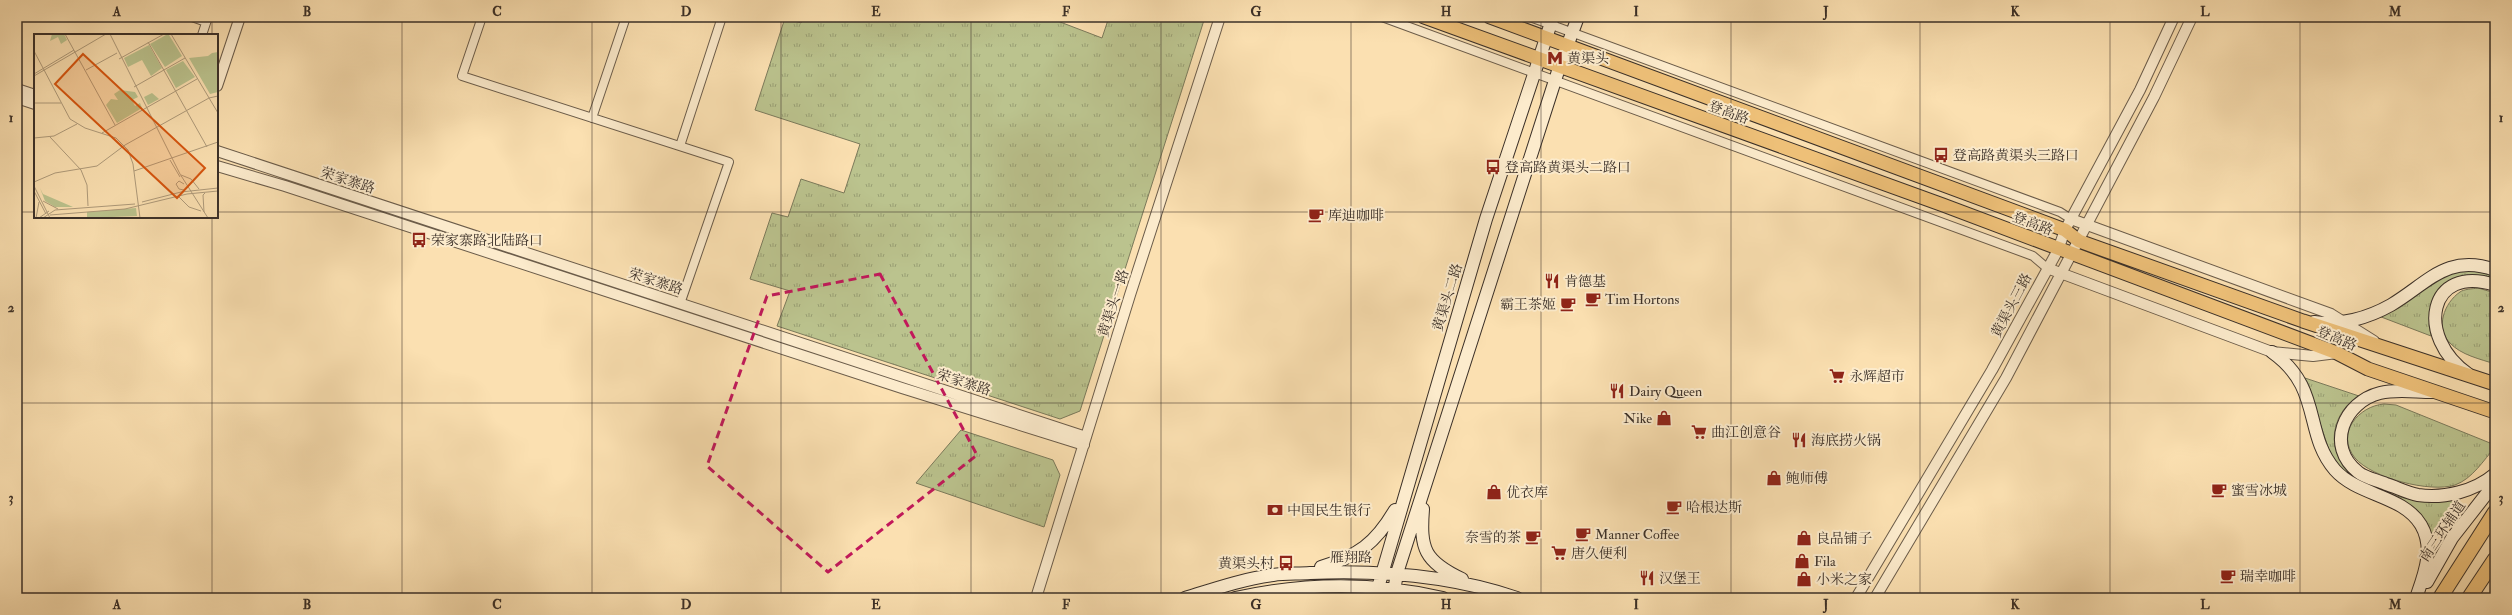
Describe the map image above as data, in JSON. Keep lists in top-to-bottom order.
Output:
{
  "streets": {
    "main road": [
      "登高路",
      "黄渠头二路",
      "南三环辅道",
      "雁翔路"
    ],
    "street": ["荣家寨路", "黄渠头一路", "黄渠头三路"]
  },
  "crossings": [
    ["登高路", "黄渠头二路"],
    ["登高路", "黄渠头三路"],
    ["荣家寨路", "黄渠头一路"],
    ["黄渠头二路", "雁翔路"]
  ],
  "places": {
    "metro station": ["黄渠头"],
    "bus stop": [
      "登高路黄渠头三路口",
      "登高路黄渠头二路口",
      "荣家寨路北陆路口",
      "黄渠头村"
    ],
    "cafe": [
      "库迪咖啡",
      "Tim Hortons",
      "霸王茶姬",
      "蜜雪冰城",
      "哈根达斯",
      "Manner Coffee",
      "奈雪的茶",
      "瑞幸咖啡"
    ],
    "restaurant": [
      "肯德基",
      "Dairy Queen",
      "海底捞火锅",
      "汉堡王"
    ],
    "supermarket": ["永辉超市", "曲江创意谷", "唐久便利"],
    "shop": [
      "Nike",
      "鲍师傅",
      "优衣库",
      "良品铺子",
      "Fila",
      "小米之家"
    ],
    "bank": ["中国民生银行"]
  },
  "grid": {
    "columns": [
      "A",
      "B",
      "C",
      "D",
      "E",
      "F",
      "G",
      "H",
      "I",
      "J",
      "K",
      "L",
      "M"
    ],
    "rows": ["1", "2", "3"]
  }
}
